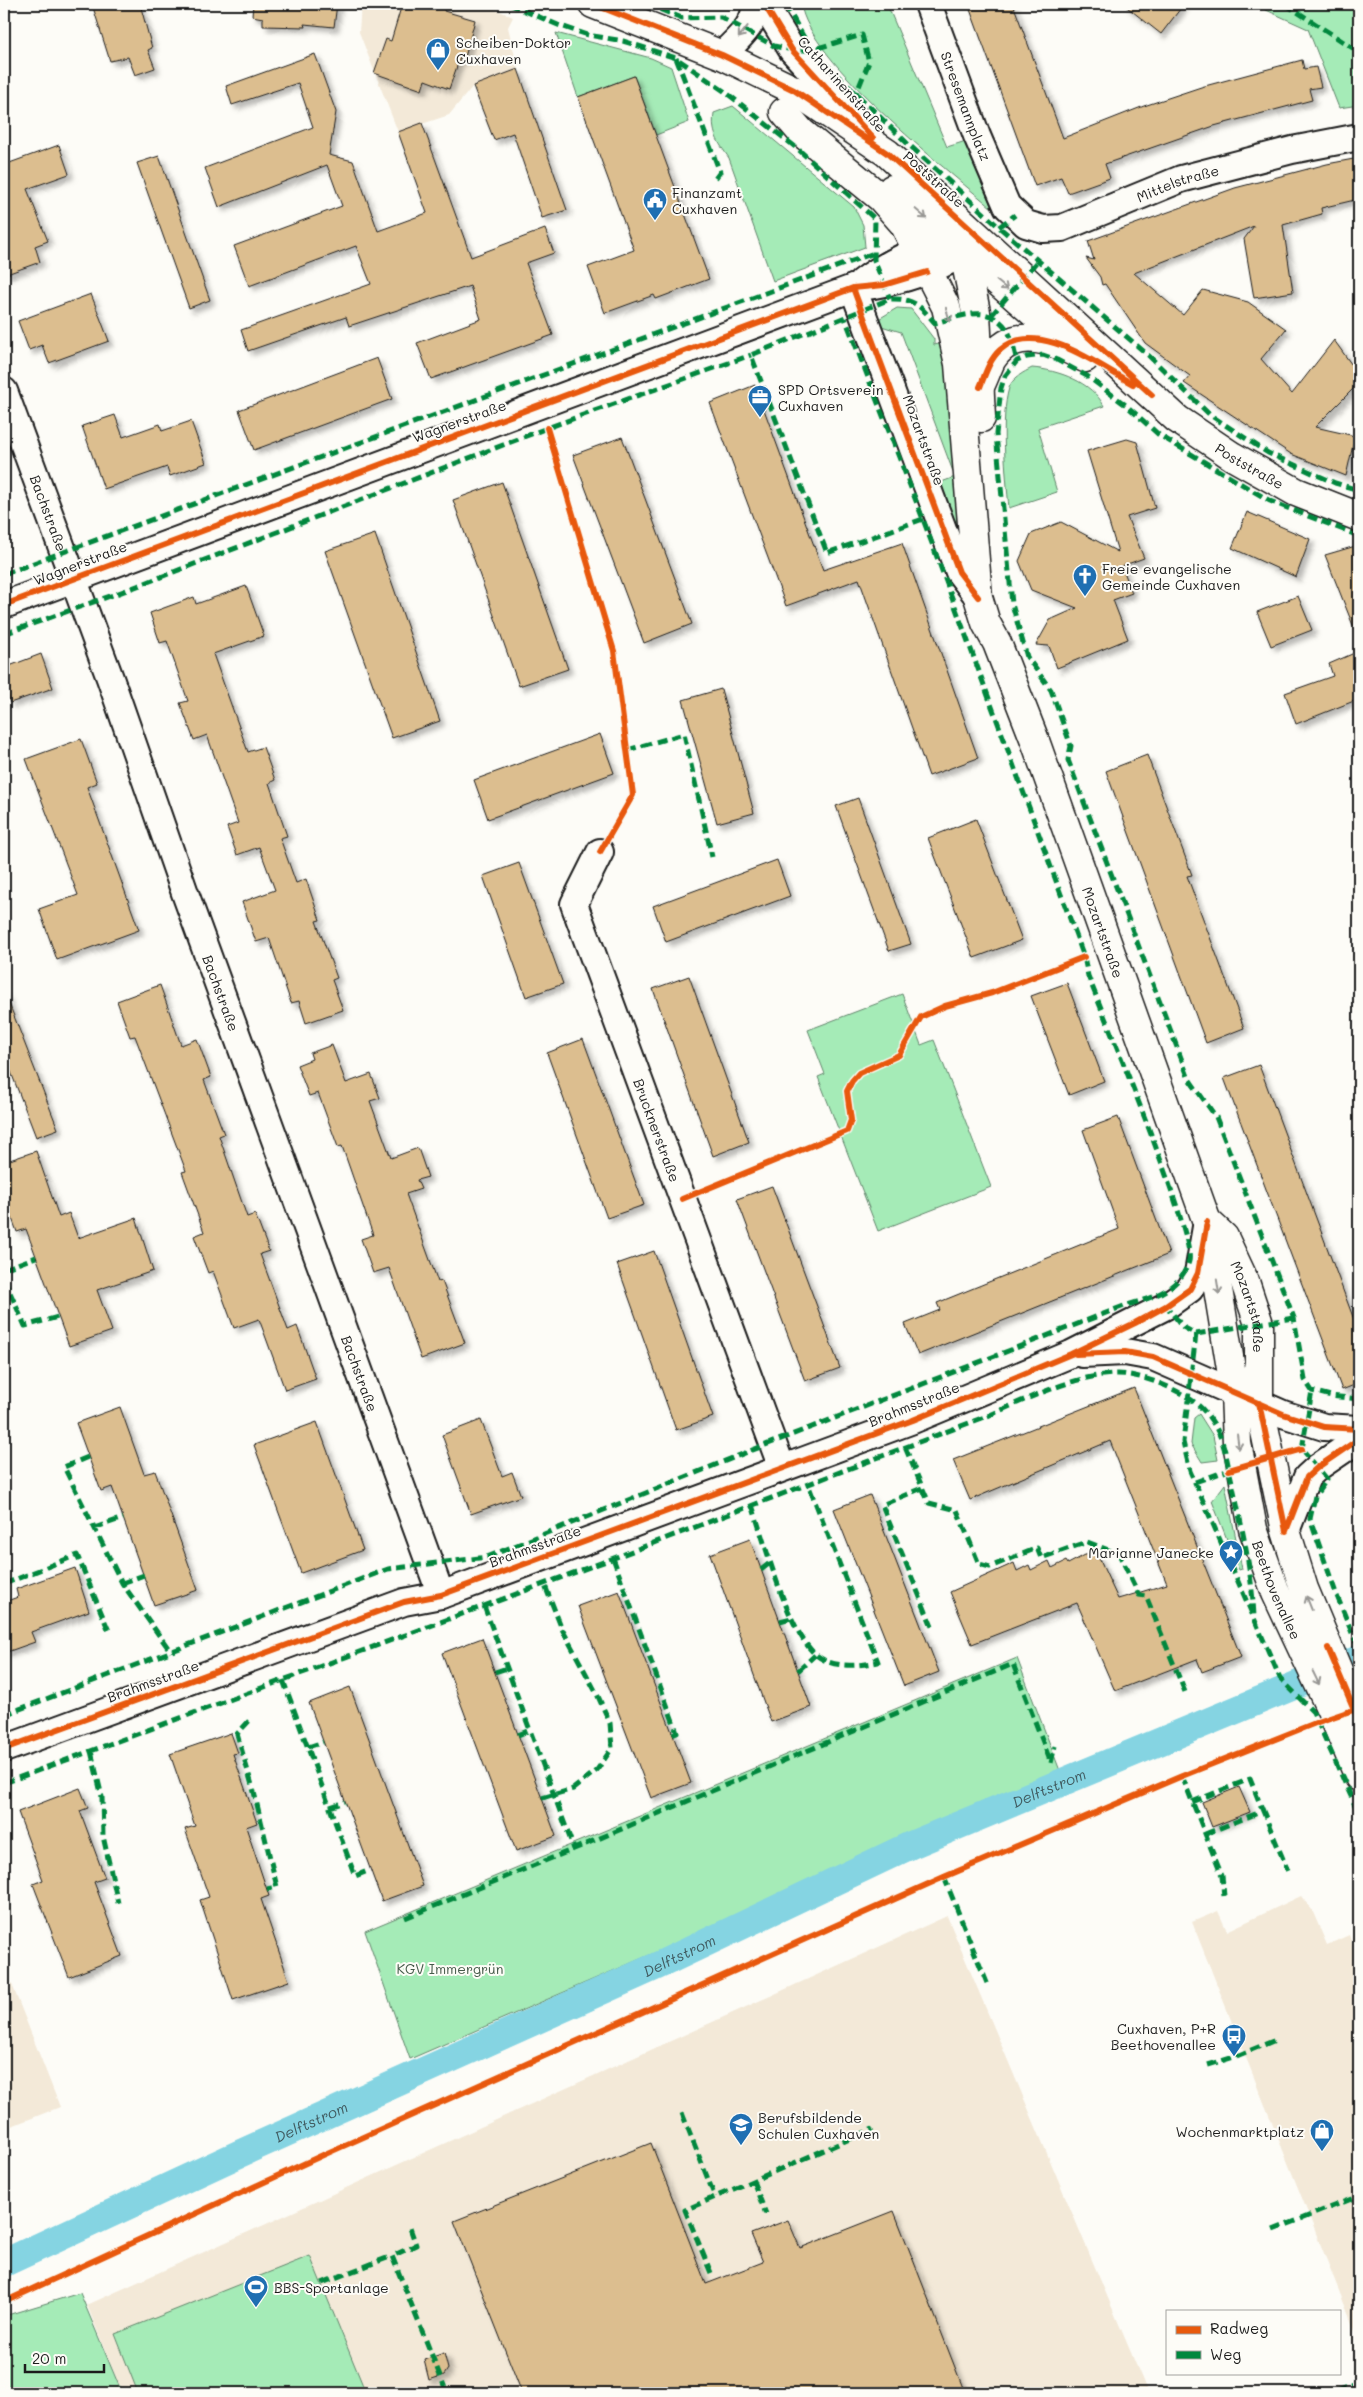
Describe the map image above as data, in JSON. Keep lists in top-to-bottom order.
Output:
{
  "streets": {
    "street": [
      "Catharinenstraße",
      "Stresemannplatz",
      "Poststraße",
      "Mittelstraße",
      "Wagnerstraße",
      "Mozartstraße",
      "Bachstraße",
      "Brucknerstraße",
      "Brahmsstraße",
      "Beethovenallee"
    ]
  },
  "crossings": [
    ["Catharinenstraße", "Poststraße"],
    ["Stresemannplatz", "Mittelstraße"],
    ["Poststraße", "Wagnerstraße"],
    ["Poststraße", "Mozartstraße"],
    ["Wagnerstraße", "Mozartstraße"],
    ["Wagnerstraße", "Bachstraße"],
    ["Mozartstraße", "Brahmsstraße"],
    ["Mozartstraße", "Beethovenallee"],
    ["Bachstraße", "Brahmsstraße"],
    ["Brucknerstraße", "Brahmsstraße"],
    ["Brahmsstraße", "Beethovenallee"]
  ],
  "water": ["Delftstrom"],
  "parks": ["KGV Immergrün"],
  "places": {
    "shop": ["Scheiben-Doktor Cuxhaven", "Wochenmarktplatz"],
    "public building": ["Finanzamt Cuxhaven"],
    "office": ["SPD Ortsverein Cuxhaven"],
    "church": ["Freie evangelische Gemeinde Cuxhaven"],
    "place": ["Marianne Janecke"],
    "bus stop": ["Cuxhaven, P+R Beethovenallee"],
    "school or university": ["Berufsbildende Schulen Cuxhaven"],
    "sports": ["BBS-Sportanlage"]
  },
  "legend": ["Radweg", "Weg"],
  "scale_bar": "20 m"
}
